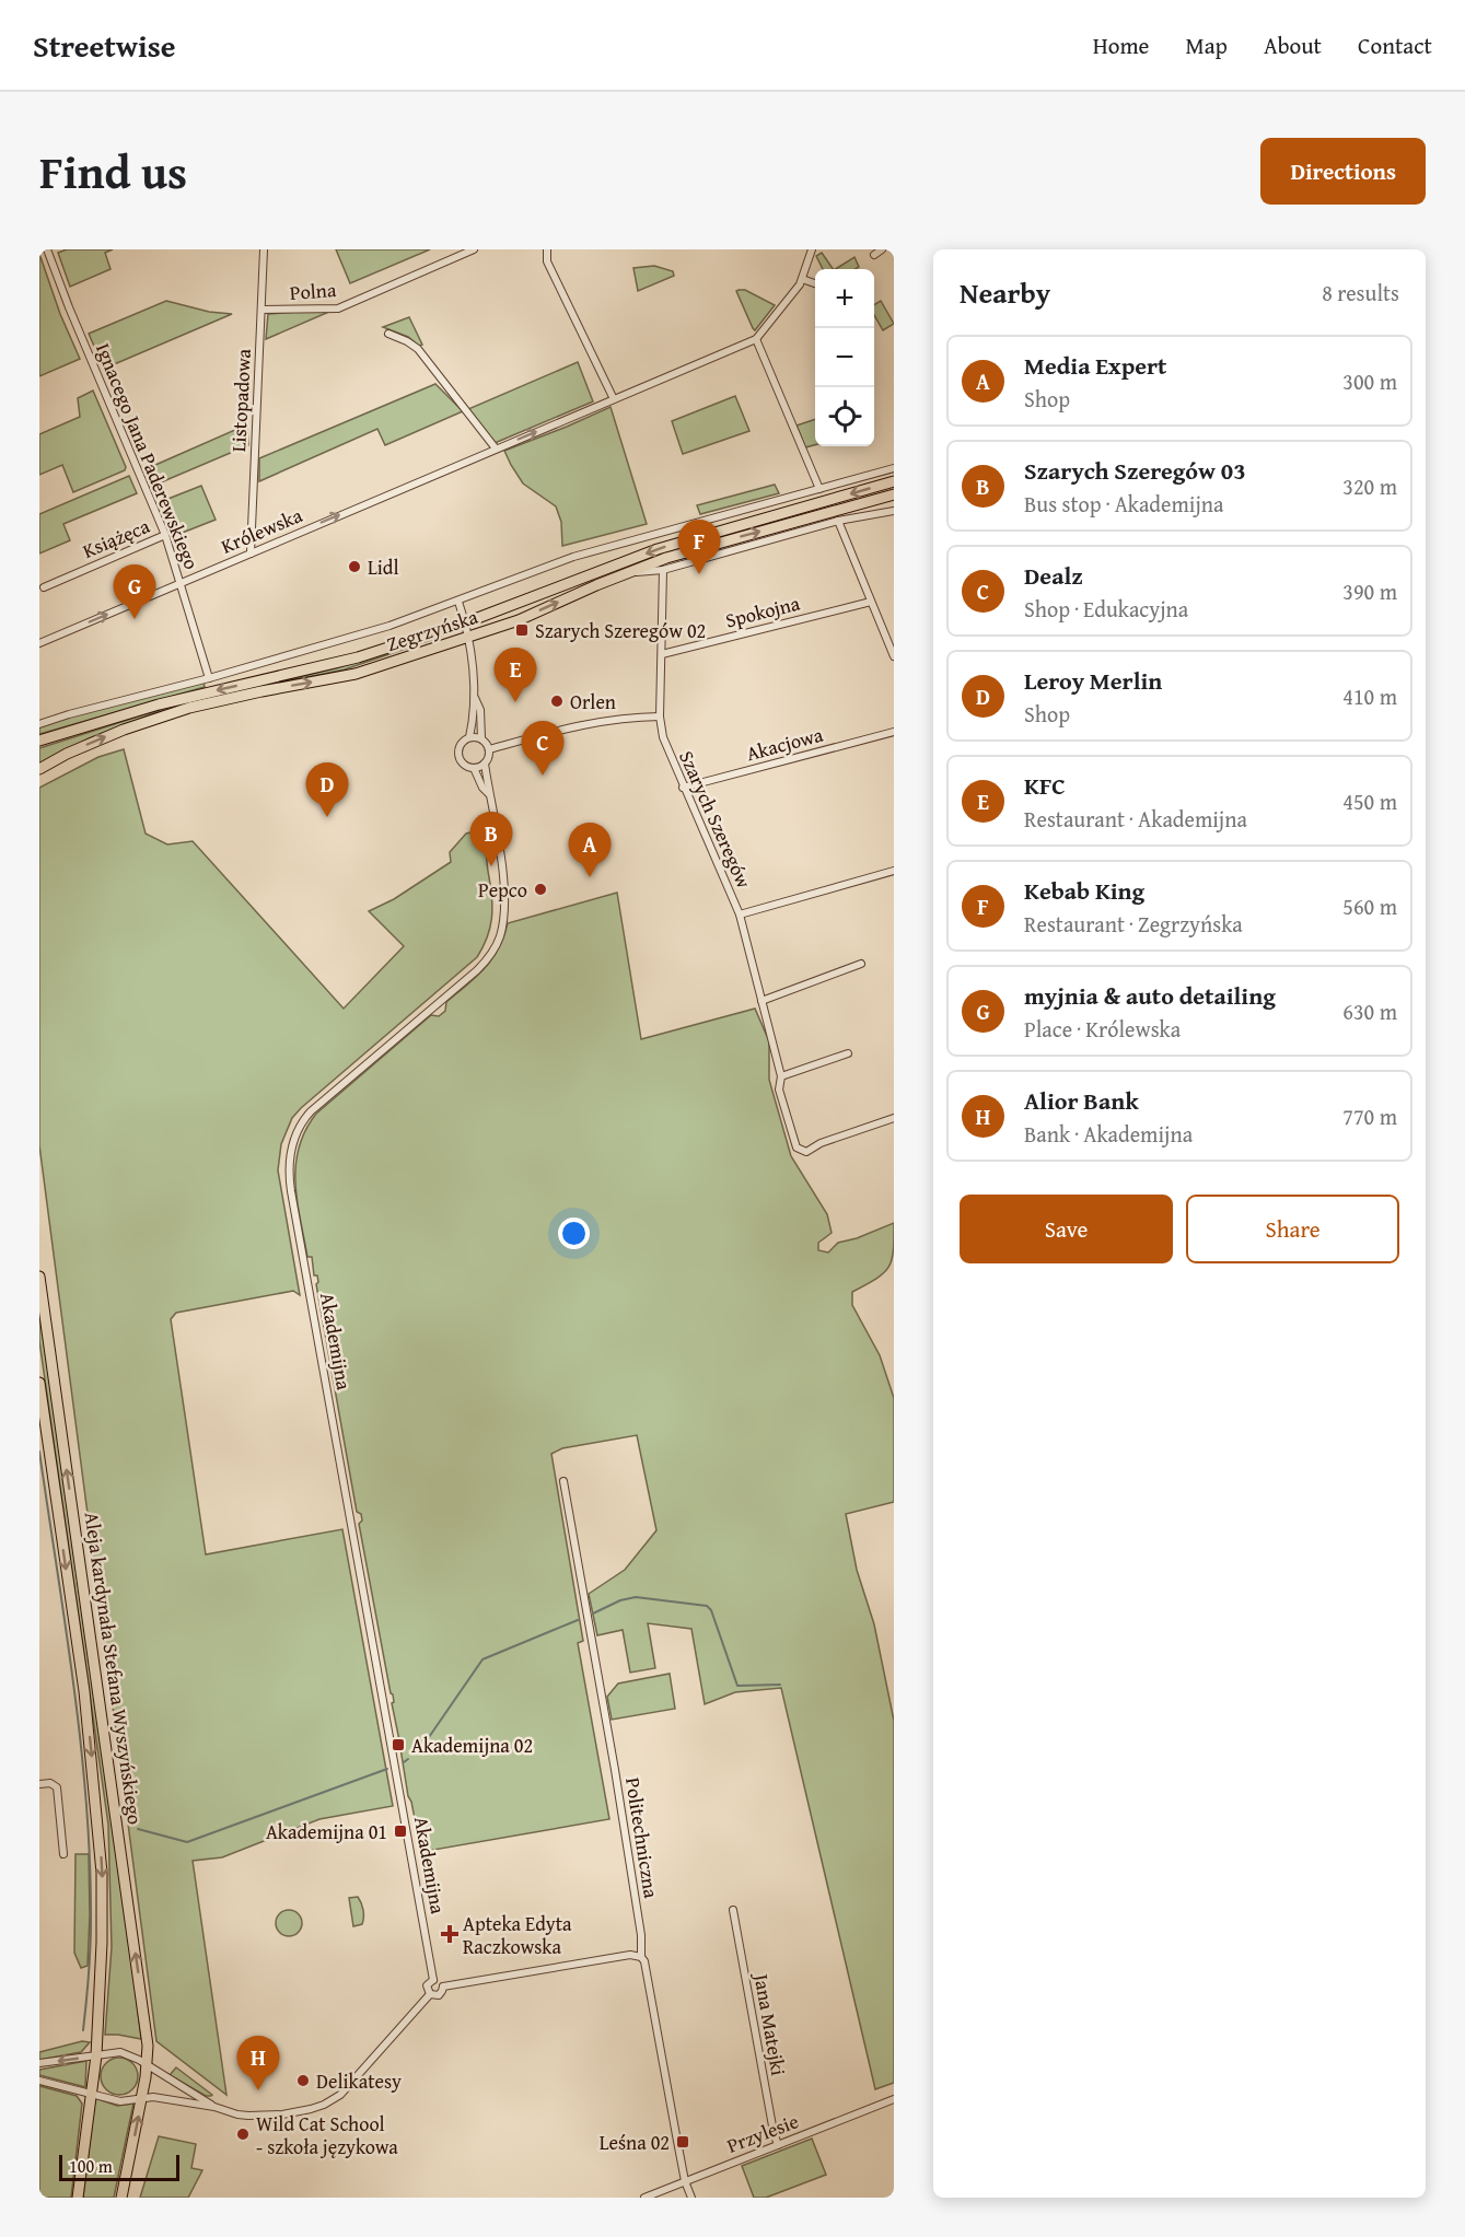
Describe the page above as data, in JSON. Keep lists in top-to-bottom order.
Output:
{
  "streets": {
    "main road": ["Zegrzyńska", "Aleja kardynała Stefana Wyszyńskiego"],
    "street": [
      "Polna",
      "Listopadowa",
      "Ignacego Jana Paderewskiego",
      "Królewska",
      "Książęca",
      "Spokojna",
      "Akacjowa",
      "Szarych Szeregów",
      "Akademijna",
      "Politechniczna",
      "Jana Matejki",
      "Przylesie"
    ]
  },
  "crossings": [
    ["Polna", "Listopadowa"],
    ["Listopadowa", "Królewska"],
    ["Ignacego Jana Paderewskiego", "Królewska"],
    ["Ignacego Jana Paderewskiego", "Książęca"],
    ["Spokojna", "Szarych Szeregów"],
    ["Akacjowa", "Szarych Szeregów"],
    ["Politechniczna", "Przylesie"],
    ["Jana Matejki", "Przylesie"]
  ],
  "one_way": ["Królewska"],
  "places": {
    "other": [
      "Lidl",
      "Orlen",
      "Pepco",
      "Delikatesy",
      "Wild Cat School - szkoła językowa"
    ],
    "transit": [
      "Szarych Szeregów 02",
      "Akademijna 02",
      "Akademijna 01",
      "Leśna 02"
    ],
    "health": ["Apteka Edyta Raczkowska"]
  },
  "scale_bar": "100 m",
  "page": {
    "header": "Streetwise",
    "nav": [
      "Home",
      "Map",
      "About",
      "Contact"
    ],
    "title": "Find us",
    "buttons": [
      "Directions",
      ["Save", "Share"]
    ],
    "heading": ["Nearby", "8 results"],
    "map_buttons": ["+", "−"],
    "list": [
      {
        "mark": "A",
        "name": "Media Expert",
        "note": "Shop",
        "value": "300 m"
      },
      {
        "mark": "B",
        "name": "Szarych Szeregów 03",
        "note": "Bus stop · Akademijna",
        "value": "320 m"
      },
      {
        "mark": "C",
        "name": "Dealz",
        "note": "Shop · Edukacyjna",
        "value": "390 m"
      },
      {
        "mark": "D",
        "name": "Leroy Merlin",
        "note": "Shop",
        "value": "410 m"
      },
      {
        "mark": "E",
        "name": "KFC",
        "note": "Restaurant · Akademijna",
        "value": "450 m"
      },
      {
        "mark": "F",
        "name": "Kebab King",
        "note": "Restaurant · Zegrzyńska",
        "value": "560 m"
      },
      {
        "mark": "G",
        "name": "myjnia & auto detailing",
        "note": "Place · Królewska",
        "value": "630 m"
      },
      {
        "mark": "H",
        "name": "Alior Bank",
        "note": "Bank · Akademijna",
        "value": "770 m"
      }
    ],
    "pins": [
      "F",
      "G",
      "E",
      "C",
      "D",
      "B",
      "A",
      "H"
    ],
    "scale": "100 m"
  }
}
